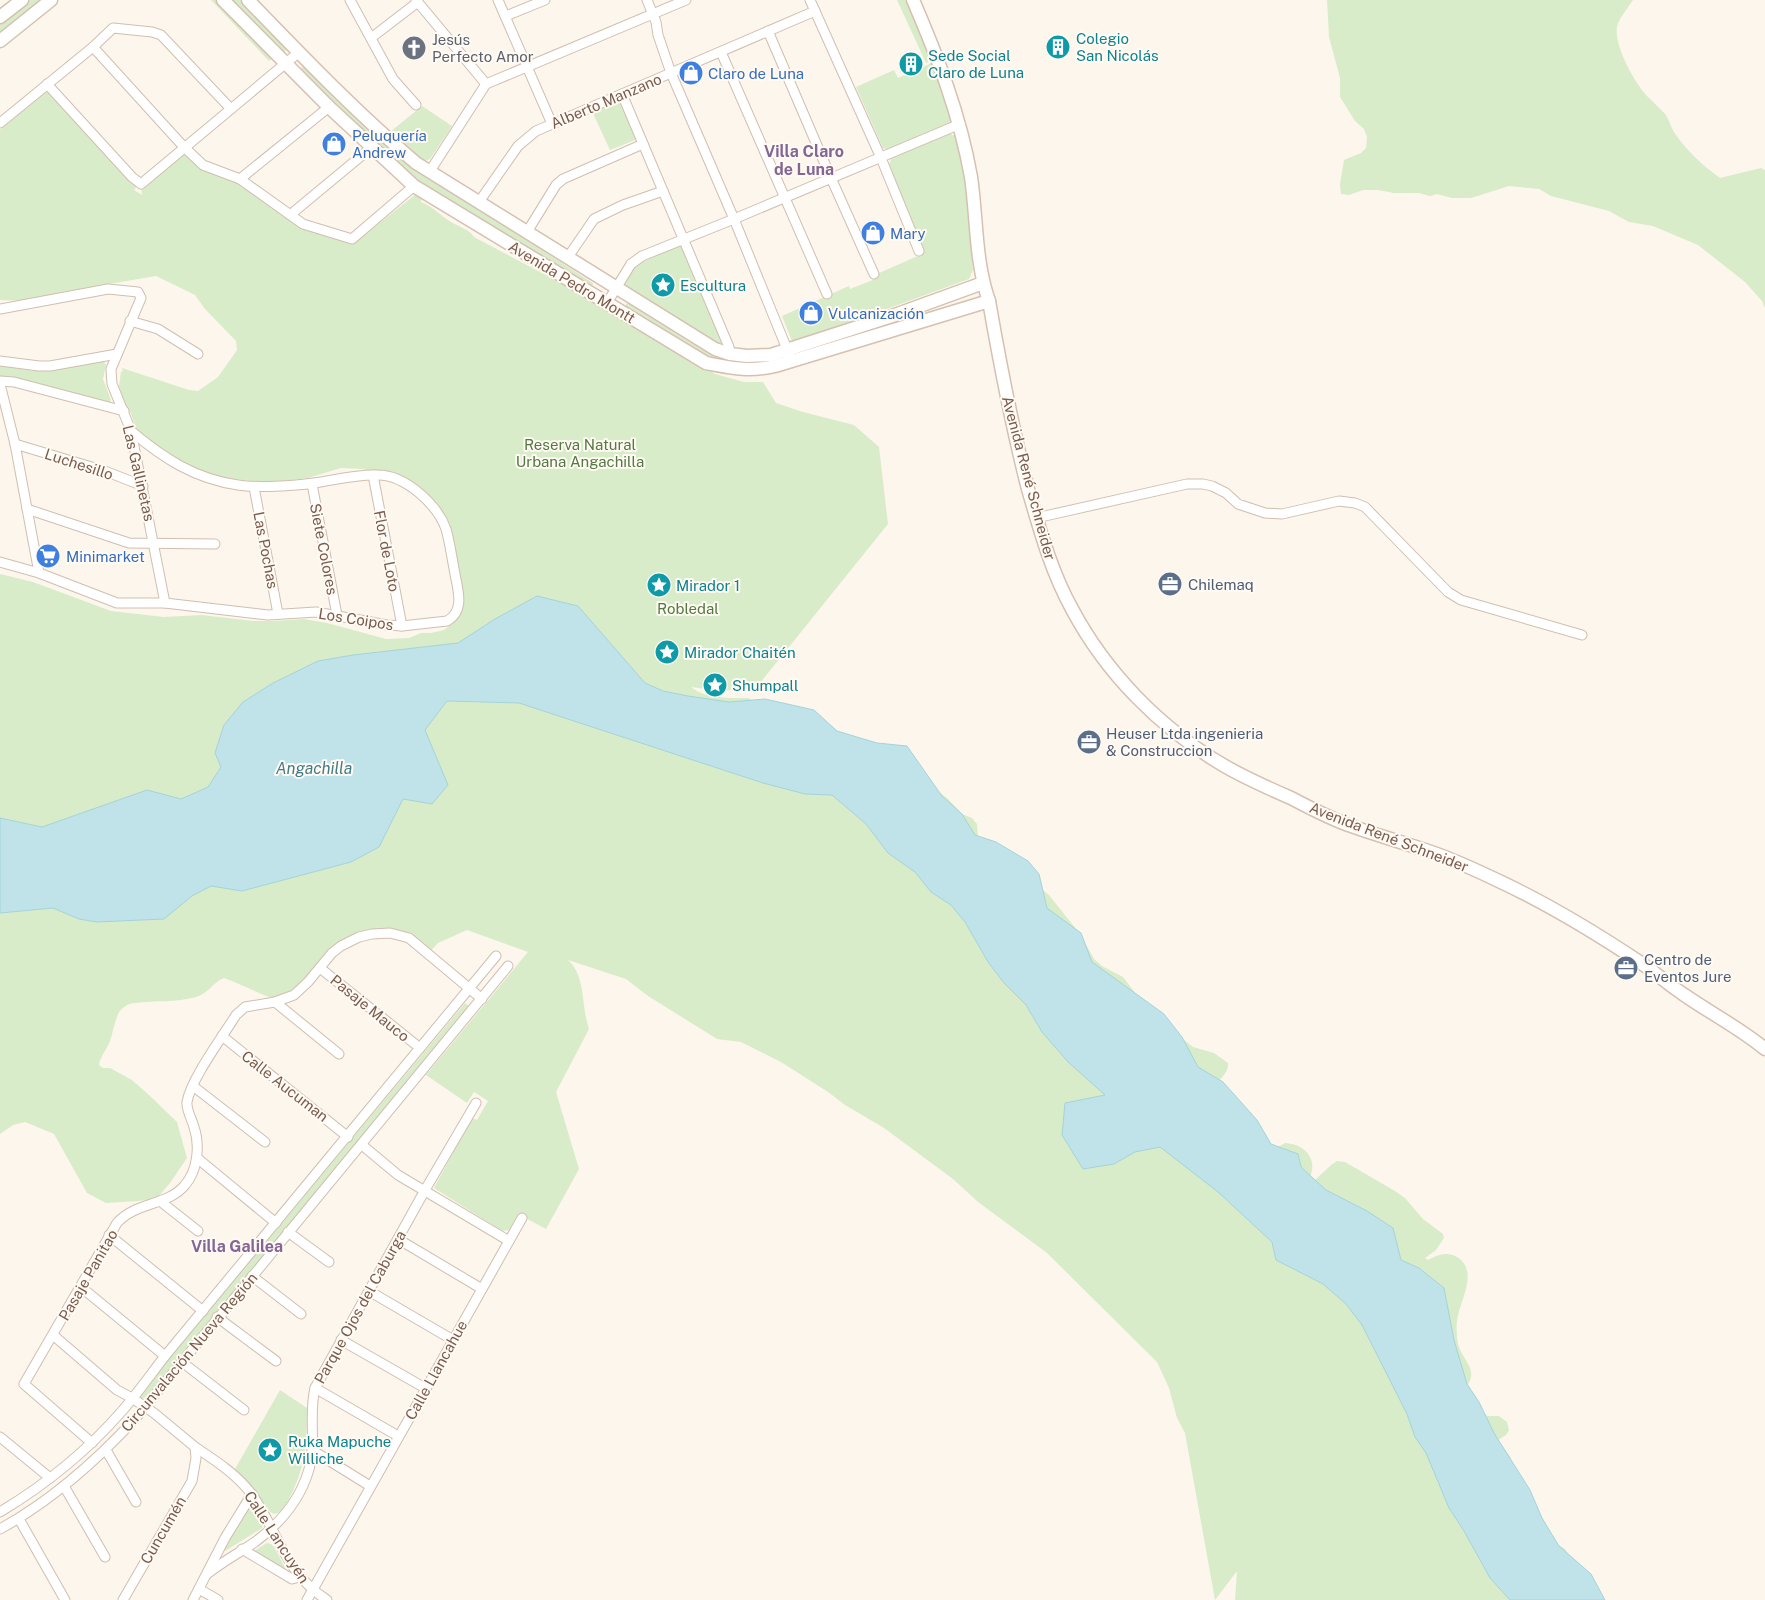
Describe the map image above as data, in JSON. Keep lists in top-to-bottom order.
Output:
{
  "streets": {
    "main road": ["Avenida Pedro Montt", "Avenida René Schneider"],
    "street": [
      "Alberto Manzano",
      "Luchesillo",
      "Las Gallinetas",
      "Siete Colores",
      "Las Pochas",
      "Flor de Loto",
      "Los Coipos",
      "Pasaje Mauco",
      "Calle Aucuman",
      "Pasaje Panitao",
      "Parque Ojos del Caburga",
      "Circunvalación Nueva Región",
      "Calle Llancahue",
      "Cuncumén",
      "Calle Lancuyén"
    ]
  },
  "crossings": [
    ["Alberto Manzano", "Avenida Pedro Montt"],
    ["Avenida Pedro Montt", "Avenida René Schneider"],
    ["Luchesillo", "Las Gallinetas"],
    ["Las Gallinetas", "Los Coipos"],
    ["Siete Colores", "Los Coipos"],
    ["Las Pochas", "Los Coipos"],
    ["Flor de Loto", "Los Coipos"],
    ["Pasaje Mauco", "Pasaje Panitao"],
    ["Pasaje Mauco", "Circunvalación Nueva Región"],
    ["Calle Aucuman", "Pasaje Panitao"],
    ["Calle Aucuman", "Circunvalación Nueva Región"],
    ["Pasaje Panitao", "Circunvalación Nueva Región"],
    ["Pasaje Panitao", "Calle Lancuyén"],
    ["Parque Ojos del Caburga", "Calle Lancuyén"],
    ["Circunvalación Nueva Región", "Calle Lancuyén"],
    ["Calle Llancahue", "Calle Lancuyén"],
    ["Cuncumén", "Calle Lancuyén"]
  ],
  "districts": ["Villa Claro de Luna", "Villa Galilea"],
  "water": ["Angachilla"],
  "parks": ["Reserva Natural Urbana Angachilla", "Robledal"],
  "places": {
    "building": ["Colegio San Nicolás", "Sede Social Claro de Luna"],
    "church": ["Jesús Perfecto Amor"],
    "shop": [
      "Claro de Luna",
      "Peluquería Andrew",
      "Mary",
      "Vulcanización"
    ],
    "place": [
      "Escultura",
      "Mirador 1",
      "Mirador Chaitén",
      "Shumpall",
      "Ruka Mapuche Williche"
    ],
    "supermarket": ["Minimarket"],
    "office": ["Chilemaq", "Heuser Ltda ingenieria & Construccion", "Centro de Eventos Jure"]
  }
}
